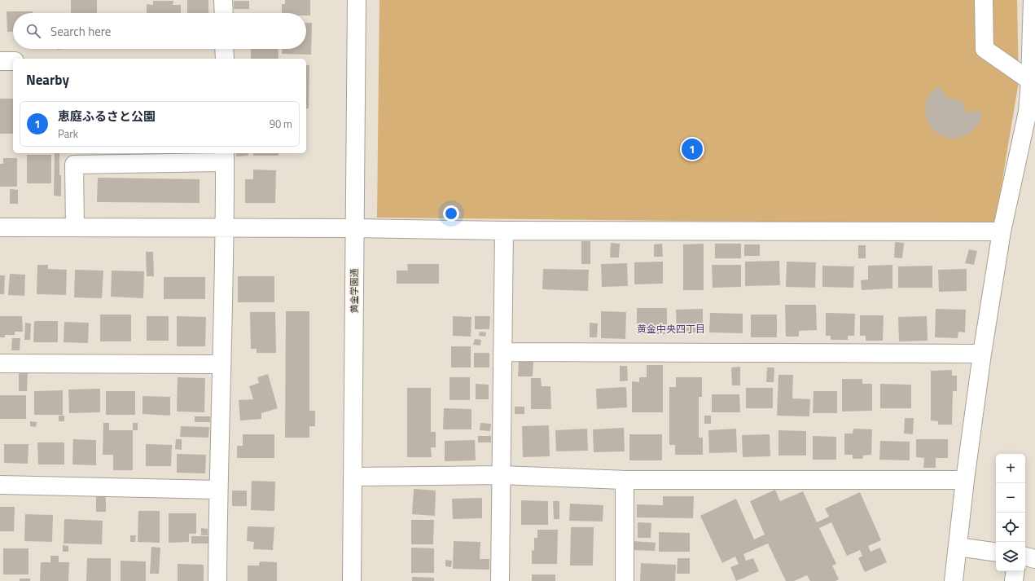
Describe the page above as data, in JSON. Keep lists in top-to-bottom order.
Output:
{
  "streets": {
    "street": ["黄金学園通"]
  },
  "districts": ["黄金中央四丁目"],
  "page": {
    "search": "Search here",
    "heading": "Nearby",
    "list": [
      {
        "mark": "1",
        "name": "恵庭ふるさと公園",
        "note": "Park",
        "value": "90 m"
      }
    ],
    "pins": "1",
    "map_buttons": ["+", "−"]
  }
}
